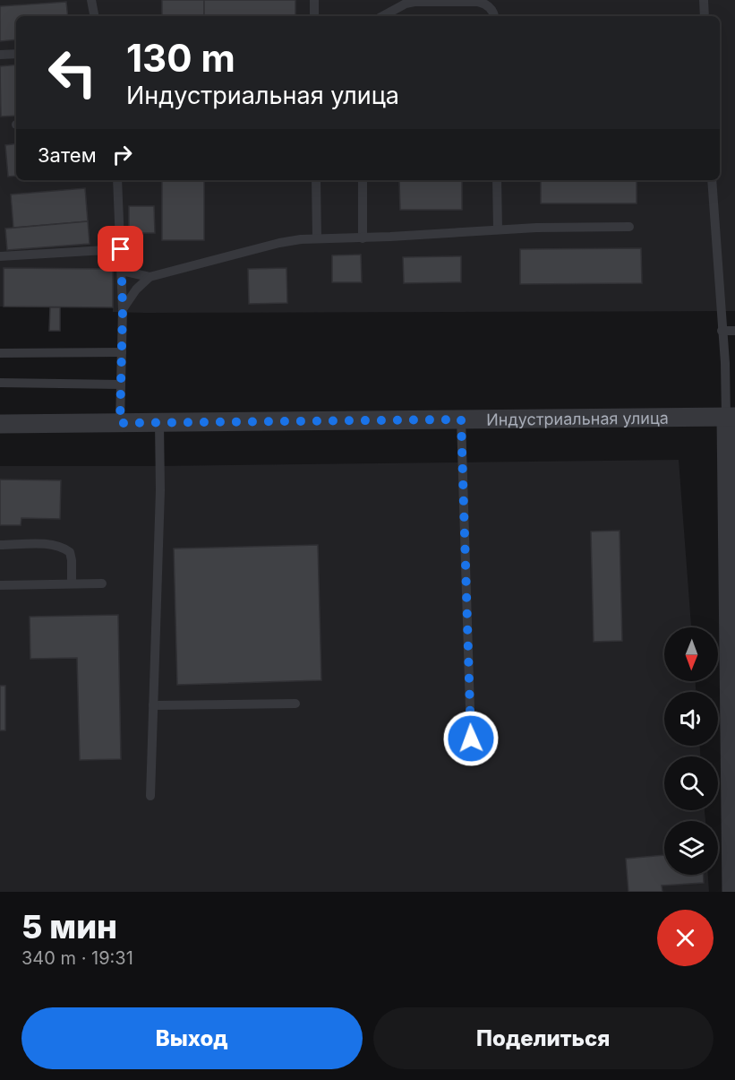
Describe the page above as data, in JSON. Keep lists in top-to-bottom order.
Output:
{
  "streets": {
    "street": ["Индустриальная улица"]
  },
  "north": "bottom",
  "page": {
    "turn": ["130 m", "Индустриальная улица"],
    "then": "Затем",
    "heading": ["5 мин", "340 m · 19:31"],
    "buttons": ["Выход", "Поделиться"]
  }
}
